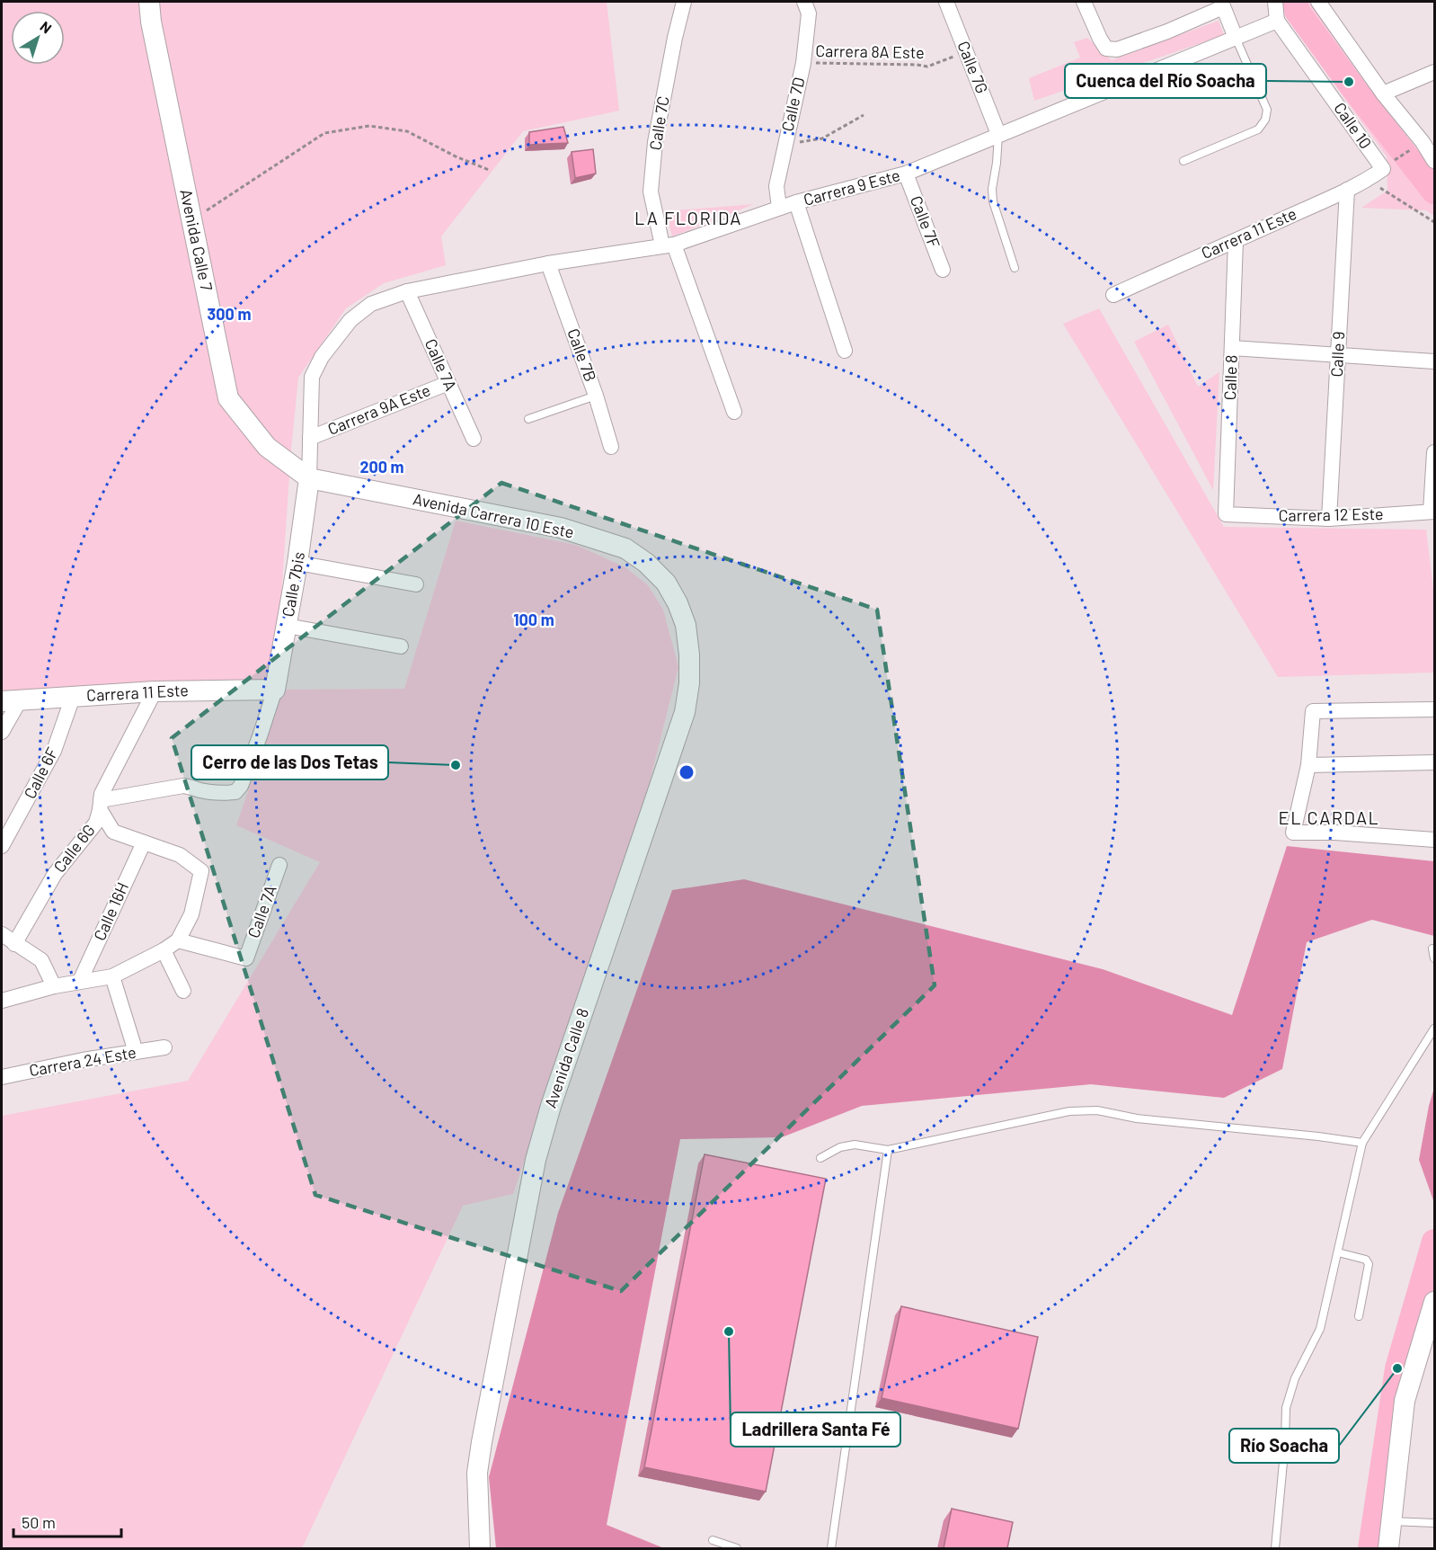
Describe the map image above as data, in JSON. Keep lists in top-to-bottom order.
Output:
{
  "streets": {
    "main road": [
      "Carrera 11 Este",
      "Avenida Calle 7",
      "Avenida Carrera 10 Este",
      "Calle 7bis",
      "Avenida Calle 8"
    ],
    "street": [
      "Calle 7G",
      "Calle 7D",
      "Calle 7C",
      "Calle 10",
      "Carrera 9 Este",
      "Calle 7F",
      "Calle 9",
      "Calle 7B",
      "Calle 7A",
      "Calle 8",
      "Carrera 9A Este",
      "Carrera 12 Este",
      "Calle 6F",
      "Calle 6G",
      "Calle 16H",
      "Carrera 24 Este"
    ],
    "path": ["Carrera 8A Este"]
  },
  "crossings": [
    ["Carrera 8A Este", "Calle 7G"],
    ["Carrera 8A Este", "Calle 7D"],
    ["Calle 7G", "Carrera 9 Este"],
    ["Calle 7D", "Carrera 9 Este"],
    ["Calle 7C", "Carrera 9 Este"],
    ["Calle 10", "Carrera 9 Este"],
    ["Calle 10", "Carrera 11 Este"],
    ["Carrera 9 Este", "Calle 7F"],
    ["Carrera 9 Este", "Calle 7B"],
    ["Carrera 9 Este", "Calle 7A"],
    ["Carrera 9 Este", "Carrera 9A Este"],
    ["Carrera 11 Este", "Calle 9"],
    ["Carrera 11 Este", "Calle 8"],
    ["Carrera 11 Este", "Calle 7bis"],
    ["Carrera 11 Este", "Calle 6F"],
    ["Carrera 11 Este", "Calle 6G"],
    ["Avenida Calle 7", "Avenida Carrera 10 Este"],
    ["Avenida Calle 7", "Calle 7bis"],
    ["Calle 9", "Carrera 12 Este"],
    ["Calle 7A", "Carrera 9A Este"],
    ["Calle 8", "Carrera 12 Este"],
    ["Avenida Carrera 10 Este", "Calle 7bis"],
    ["Avenida Carrera 10 Este", "Avenida Calle 8"]
  ],
  "districts": ["LA FLORIDA", "EL CARDAL"],
  "places": [
    "Cuenca del Río Soacha",
    "Cerro de las Dos Tetas",
    "Ladrillera Santa Fé",
    "Río Soacha"
  ],
  "scale_bar": "50 m",
  "north": "top right",
  "rings": ["300 m", "200 m", "100 m"]
}
